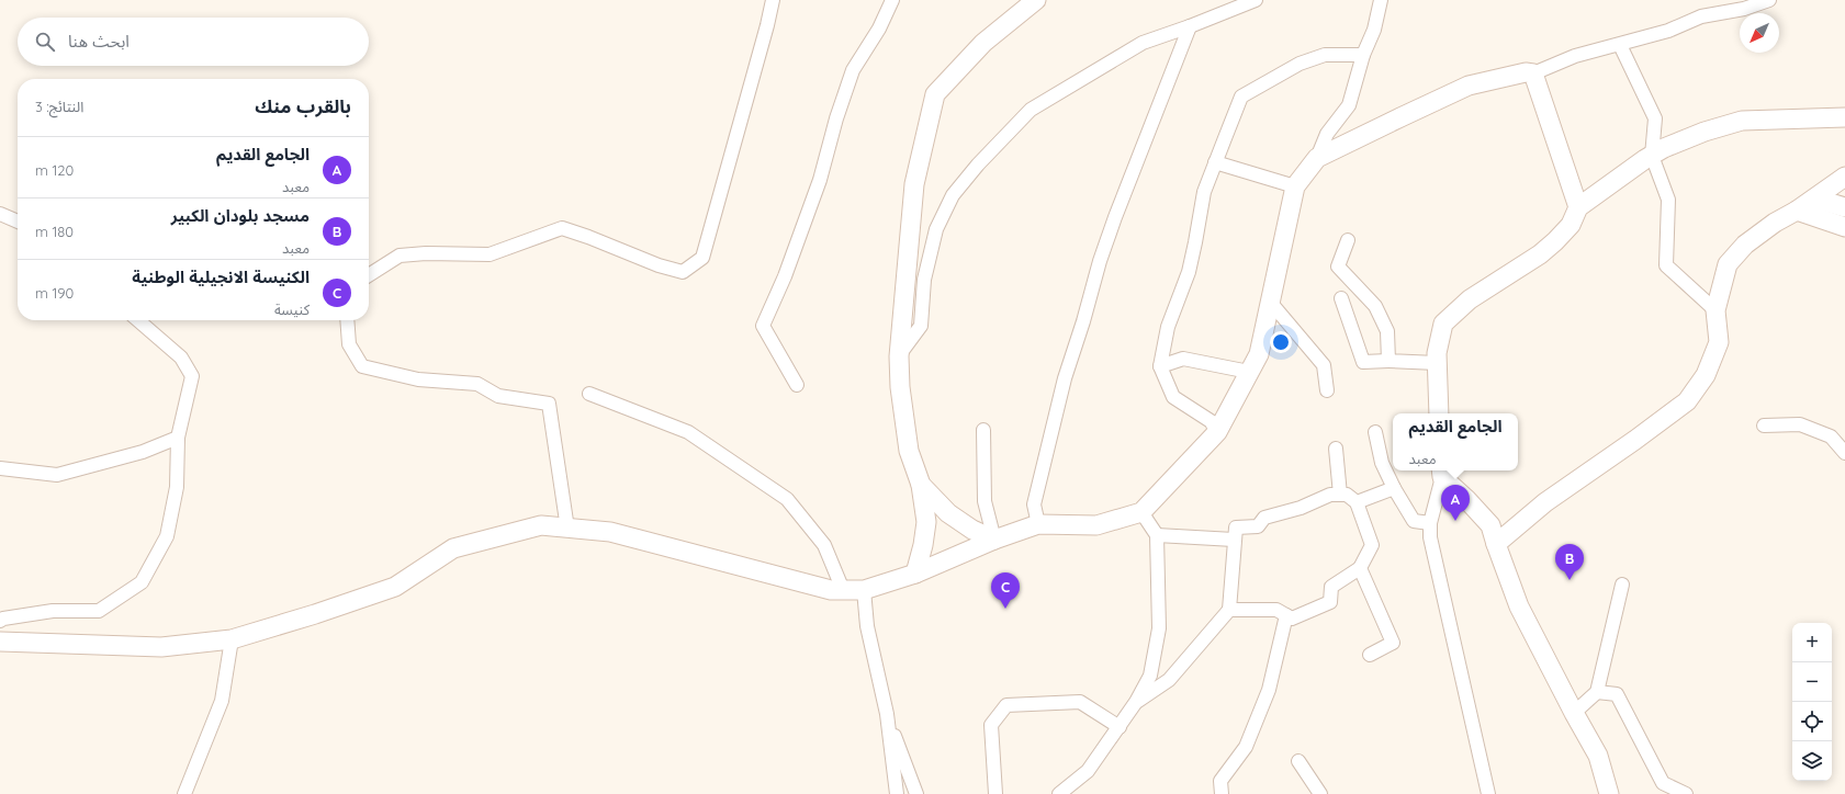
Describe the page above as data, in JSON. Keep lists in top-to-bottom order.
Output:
{
  "north": "bottom left",
  "page": {
    "search": "ابحث هنا",
    "heading": ["بالقرب منك", "النتائج: 3"],
    "list": [
      {
        "mark": "A",
        "name": "الجامع القديم",
        "note": "معبد",
        "value": "120 m"
      },
      {
        "mark": "B",
        "name": "مسجد بلودان الكبير",
        "note": "معبد",
        "value": "180 m"
      },
      {
        "mark": "C",
        "name": "الكنيسة الانجيلية الوطنية",
        "note": "كنيسة",
        "value": "190 m"
      }
    ],
    "popup": ["الجامع القديم", "معبد"],
    "pins": ["A", "B", "C"],
    "map_buttons": ["+", "−"]
  }
}
